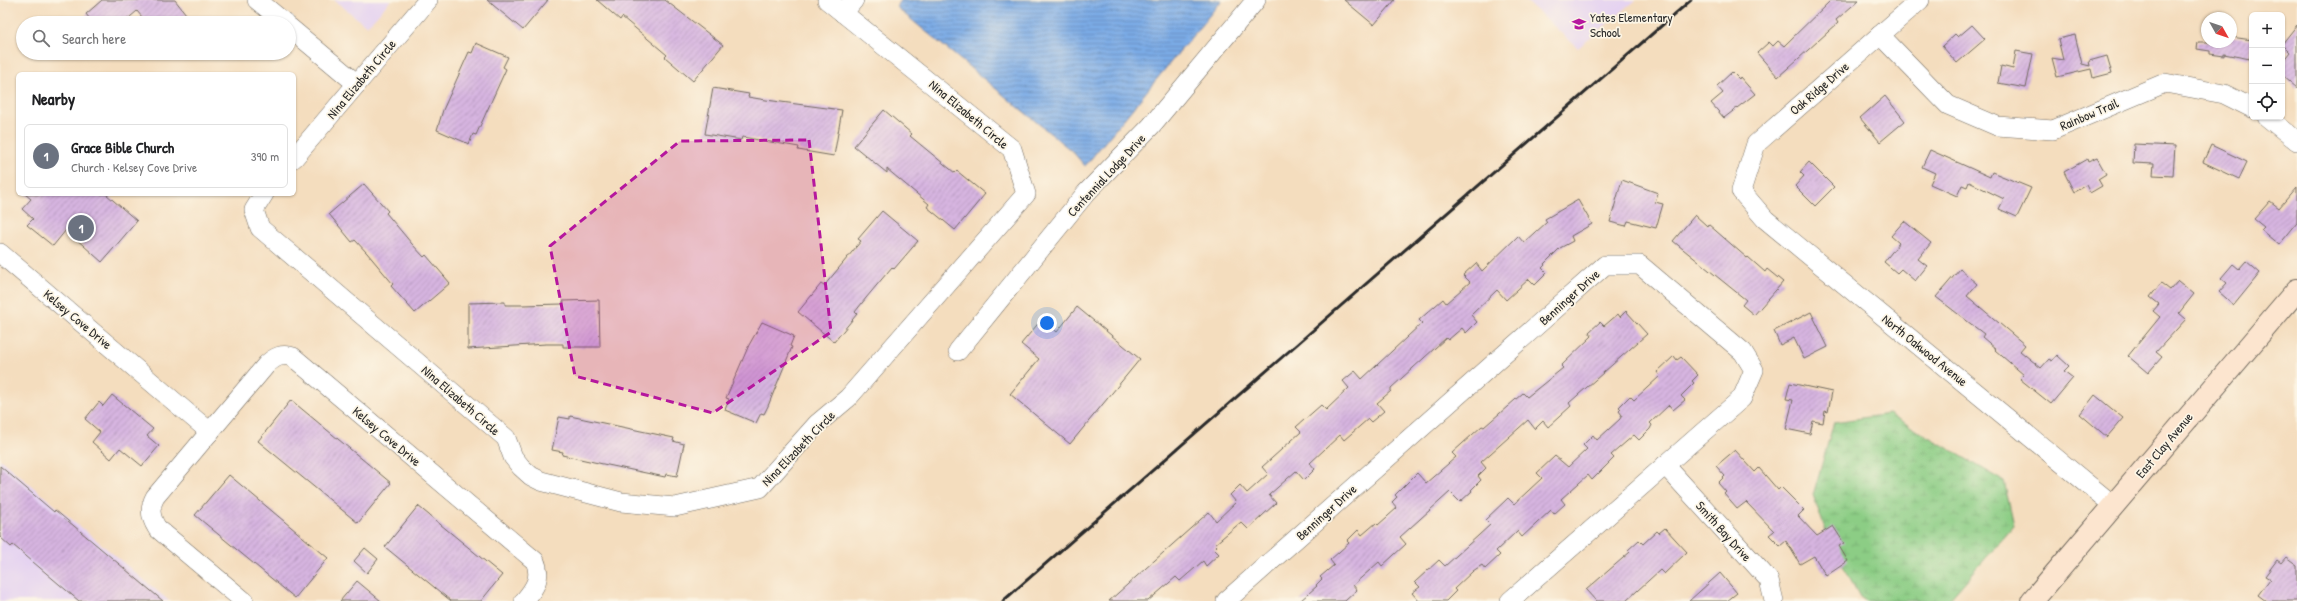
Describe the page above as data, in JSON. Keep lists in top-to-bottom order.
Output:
{
  "streets": {
    "street": [
      "Nina Elizabeth Circle",
      "Oak Ridge Drive",
      "Rainbow Trail",
      "Centennial Lodge Drive",
      "Benninger Drive",
      "Kelsey Cove Drive",
      "North Oakwood Avenue",
      "East Clay Avenue",
      "Smith Bay Drive"
    ]
  },
  "crossings": [
    ["Oak Ridge Drive", "Rainbow Trail"],
    ["Oak Ridge Drive", "North Oakwood Avenue"],
    ["Benninger Drive", "Smith Bay Drive"],
    ["North Oakwood Avenue", "East Clay Avenue"]
  ],
  "places": {
    "school or university": ["Yates Elementary School"]
  },
  "north": "bottom right",
  "page": {
    "map_buttons": ["+", "−"],
    "search": "Search here",
    "heading": "Nearby",
    "list": [
      {
        "mark": "1",
        "name": "Grace Bible Church",
        "note": "Church · Kelsey Cove Drive",
        "value": "390 m"
      }
    ],
    "pins": "1"
  }
}
